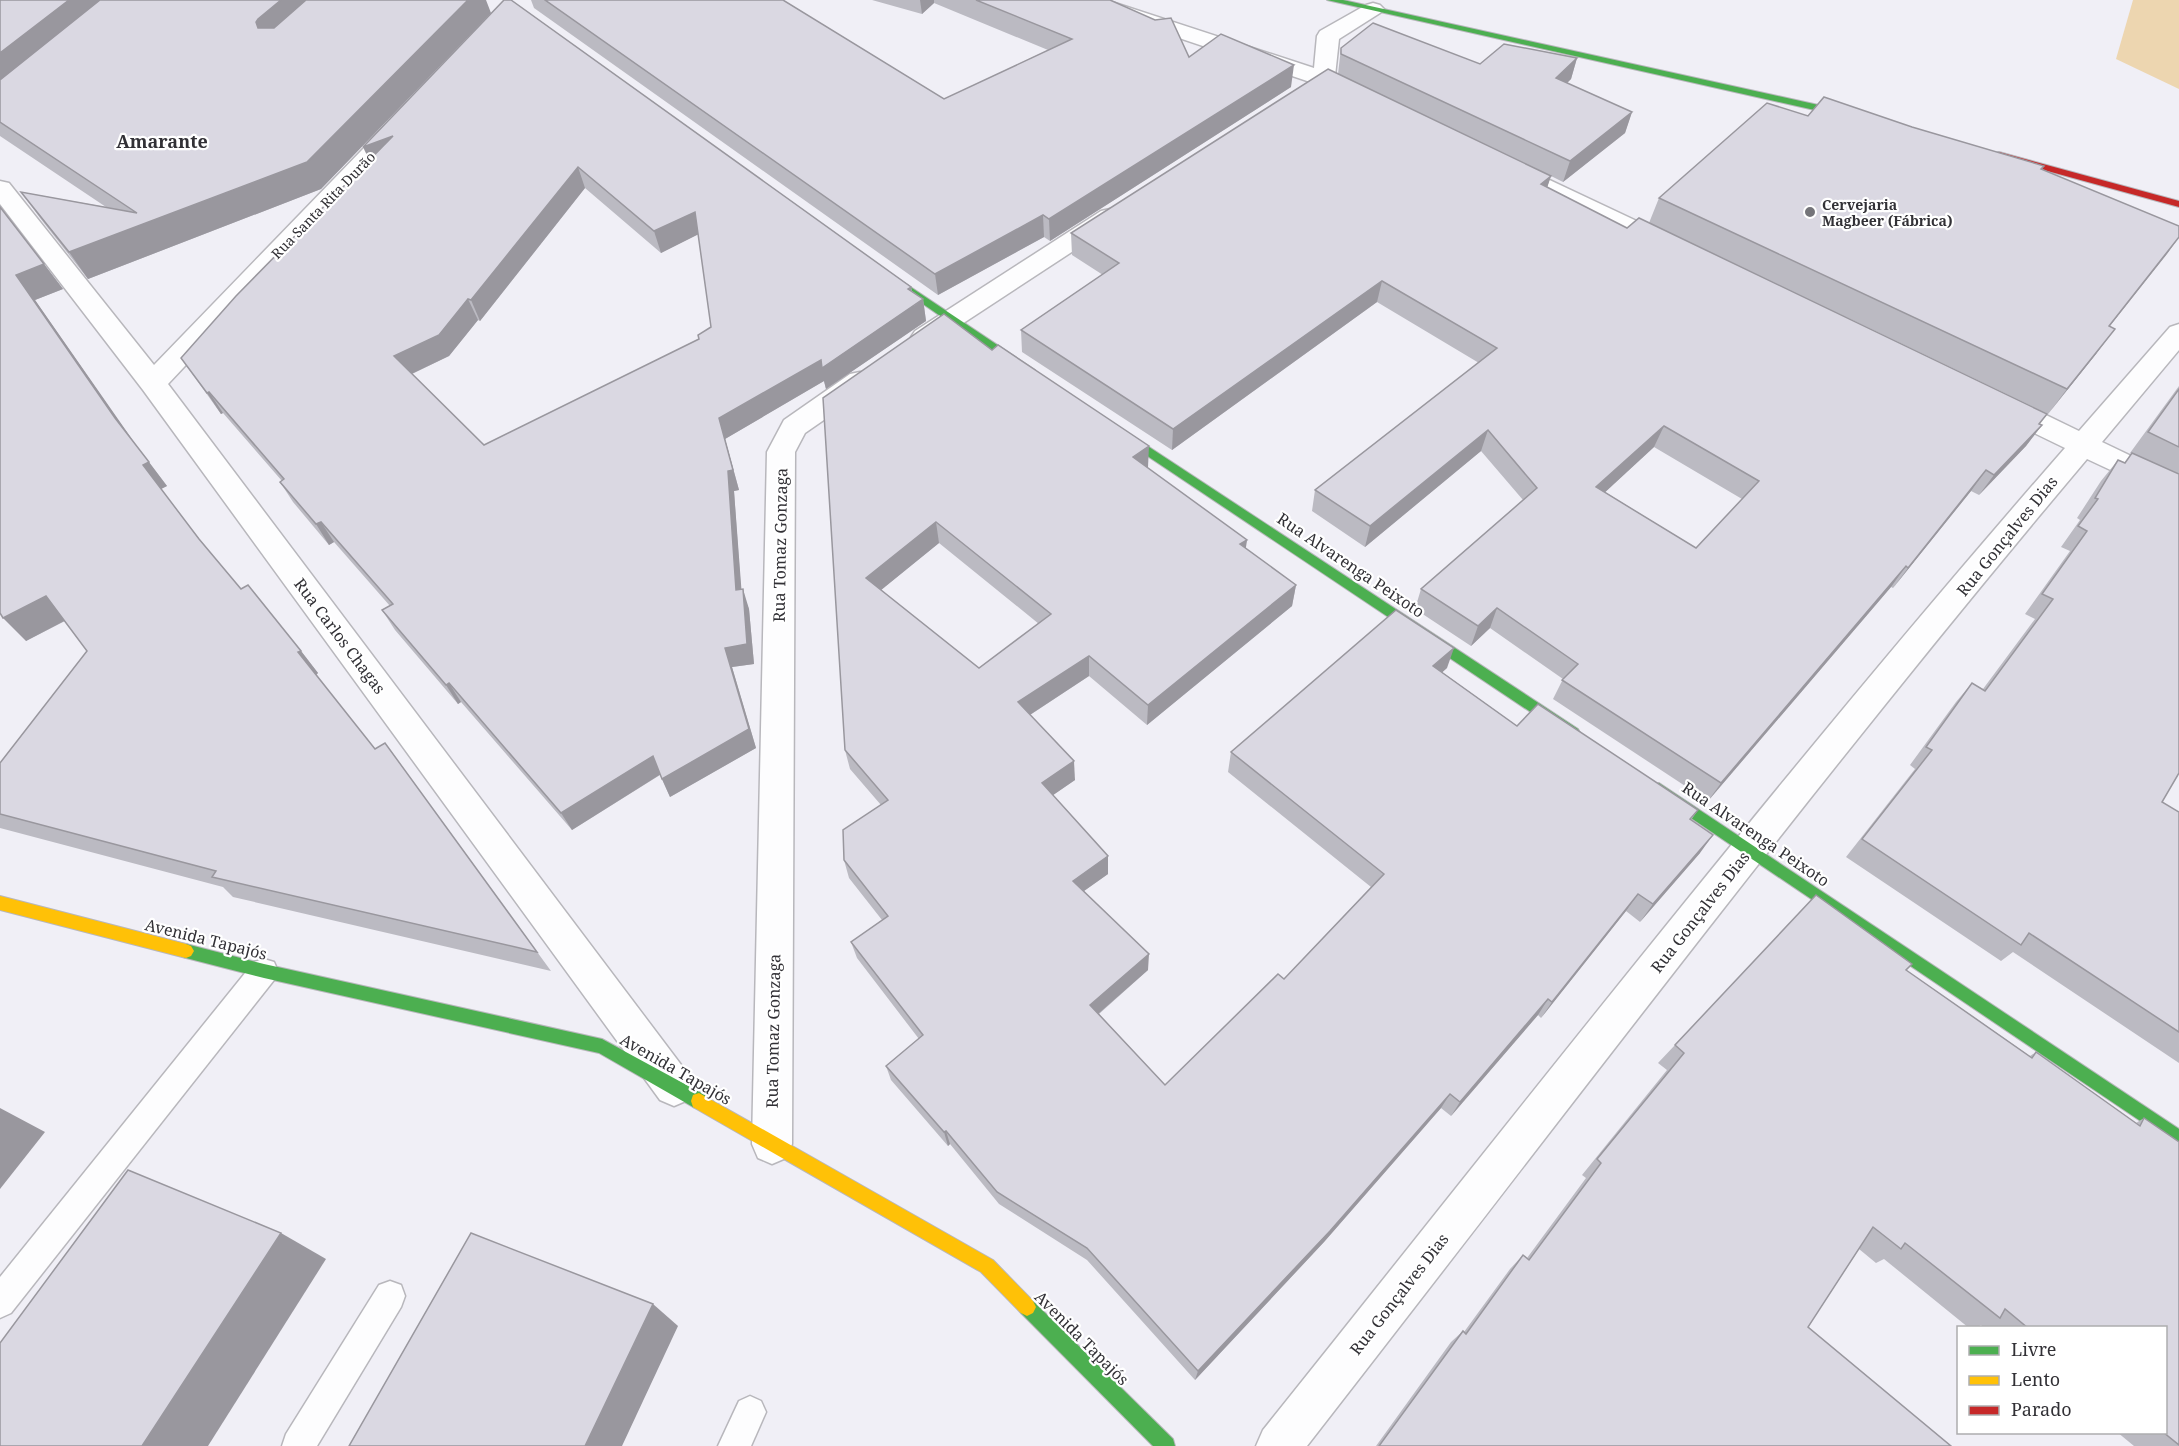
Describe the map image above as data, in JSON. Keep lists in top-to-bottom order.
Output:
{
  "streets": {
    "main road": ["Rua Alvarenga Peixoto", "Avenida Tapajós"],
    "street": [
      "Rua Santa Rita Durão",
      "Rua Gonçalves Dias",
      "Rua Tomaz Gonzaga",
      "Rua Carlos Chagas"
    ]
  },
  "crossings": [
    ["Rua Santa Rita Durão", "Rua Carlos Chagas"],
    ["Rua Gonçalves Dias", "Rua Alvarenga Peixoto"],
    ["Rua Tomaz Gonzaga", "Avenida Tapajós"],
    ["Rua Carlos Chagas", "Avenida Tapajós"]
  ],
  "districts": ["Amarante"],
  "places": ["Cervejaria Magbeer (Fábrica)"],
  "legend": ["Livre", "Lento", "Parado"]
}
